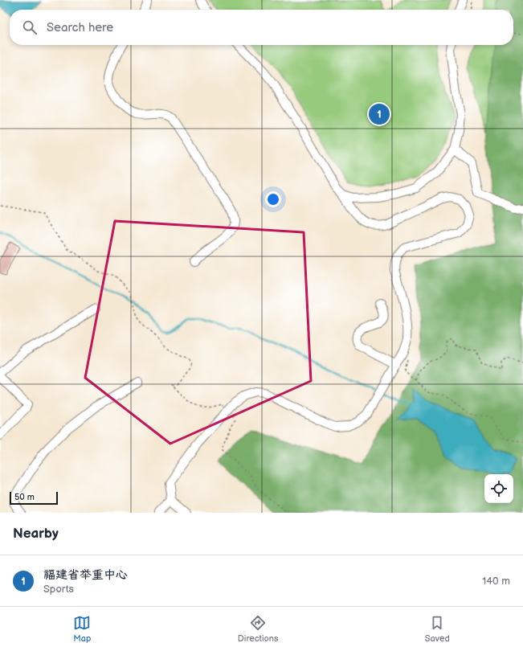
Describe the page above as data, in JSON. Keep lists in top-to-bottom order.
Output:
{
  "scale_bar": "50 m",
  "page": {
    "search": "Search here",
    "pins": "1",
    "scale": "50 m",
    "heading": "Nearby",
    "list": [
      {
        "mark": "1",
        "name": "福建省举重中心",
        "note": "Sports",
        "value": "140 m"
      }
    ],
    "nav": ["Map", "Directions", "Saved"]
  }
}
